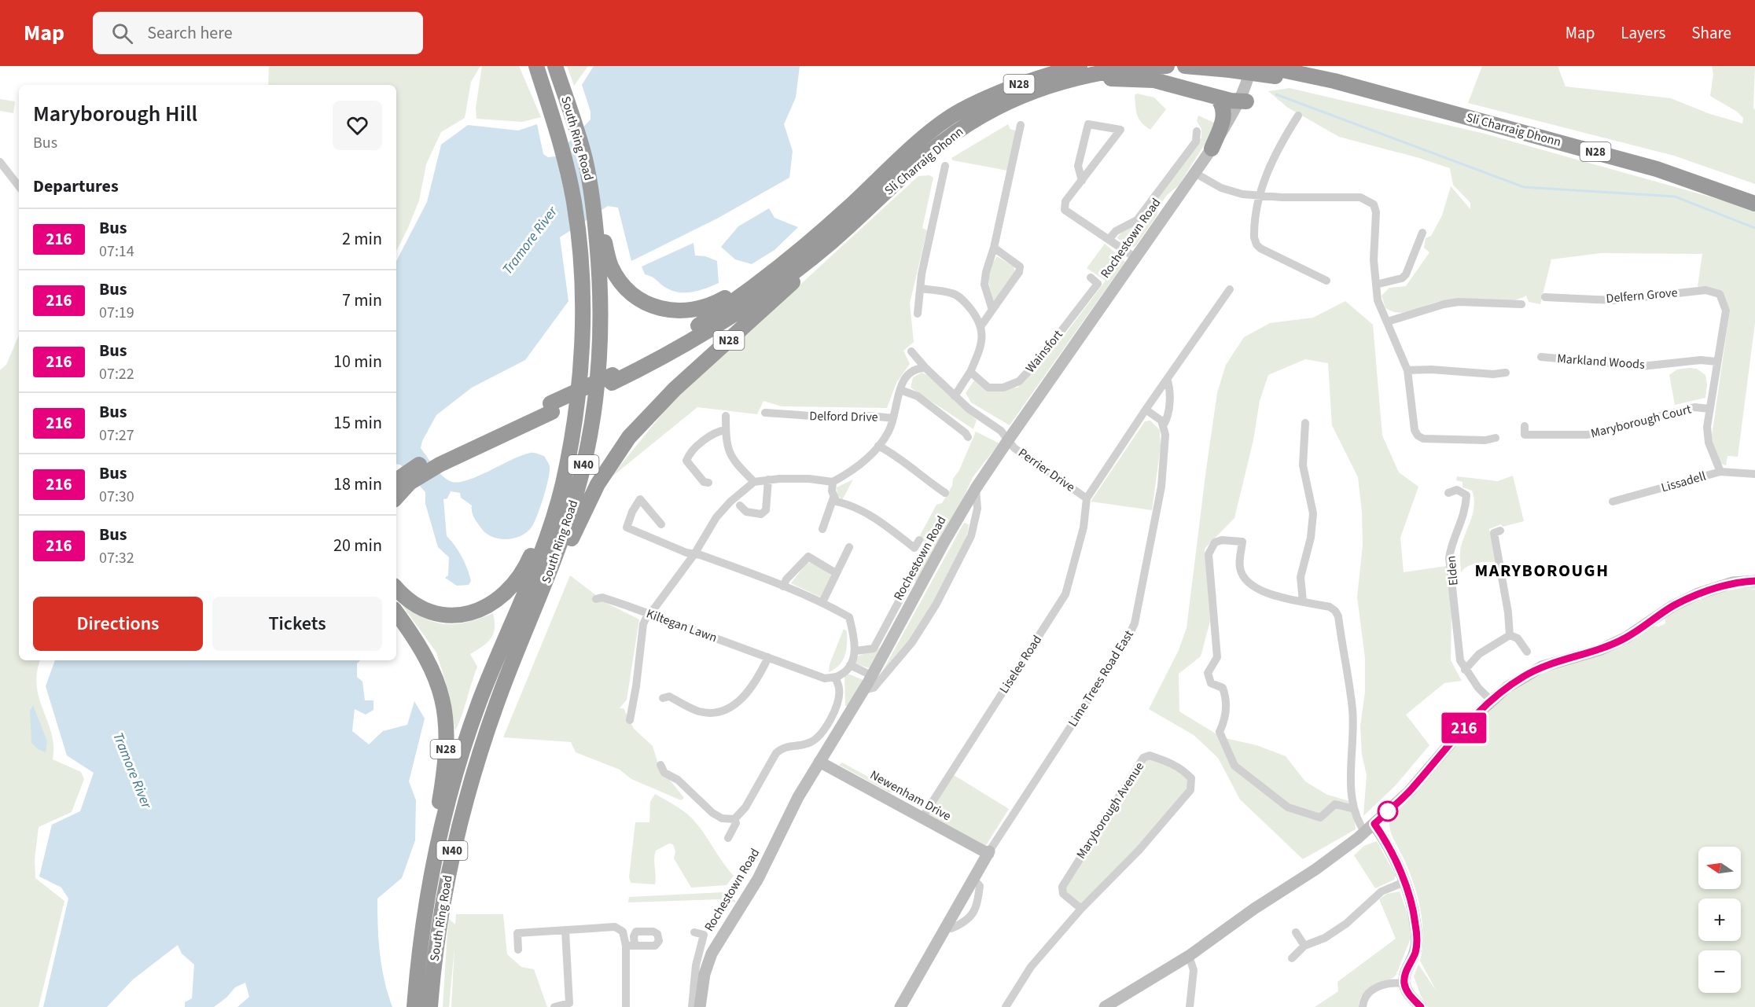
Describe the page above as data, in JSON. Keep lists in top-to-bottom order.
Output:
{
  "streets": {
    "highway": [
      "N28",
      "Sli Charraig Dhonn",
      "South Ring Road",
      "N40"
    ],
    "street": [
      "Rochestown Road",
      "Delfern Grove",
      "Wainsfort",
      "Markland Woods",
      "Delford Drive",
      "Maryborough Court",
      "Perrier Drive",
      "Lissadell",
      "Elden",
      "Kiltegan Lawn",
      "Liselee Road",
      "Lime Trees Road East",
      "Newenham Drive",
      "Maryborough Avenue"
    ]
  },
  "crossings": [
    ["N28", "Sli Charraig Dhonn"],
    ["N28", "South Ring Road"],
    ["Rochestown Road", "Perrier Drive"],
    ["Rochestown Road", "Newenham Drive"],
    ["Delfern Grove", "Markland Woods"],
    ["Delford Drive", "Perrier Drive"],
    ["Perrier Drive", "Liselee Road"],
    ["Liselee Road", "Newenham Drive"],
    ["Lime Trees Road East", "Newenham Drive"]
  ],
  "districts": ["MARYBOROUGH"],
  "water": ["Tramore River"],
  "lines": ["bus line 216"],
  "north": "left",
  "page": {
    "header": "Map",
    "search": "Search here",
    "nav": ["Map", "Layers", "Share"],
    "on_map": "216",
    "heading": [
      ["Maryborough Hill", "Bus"],
      "Departures"
    ],
    "list": [
      {
        "mark": "216",
        "name": "Bus",
        "note": "07:14",
        "value": "2 min"
      },
      {
        "mark": "216",
        "name": "Bus",
        "note": "07:19",
        "value": "7 min"
      },
      {
        "mark": "216",
        "name": "Bus",
        "note": "07:22",
        "value": "10 min"
      },
      {
        "mark": "216",
        "name": "Bus",
        "note": "07:27",
        "value": "15 min"
      },
      {
        "mark": "216",
        "name": "Bus",
        "note": "07:30",
        "value": "18 min"
      },
      {
        "mark": "216",
        "name": "Bus",
        "note": "07:32",
        "value": "20 min"
      }
    ],
    "buttons": ["Directions", "Tickets"],
    "map_buttons": ["+", "−"]
  }
}
